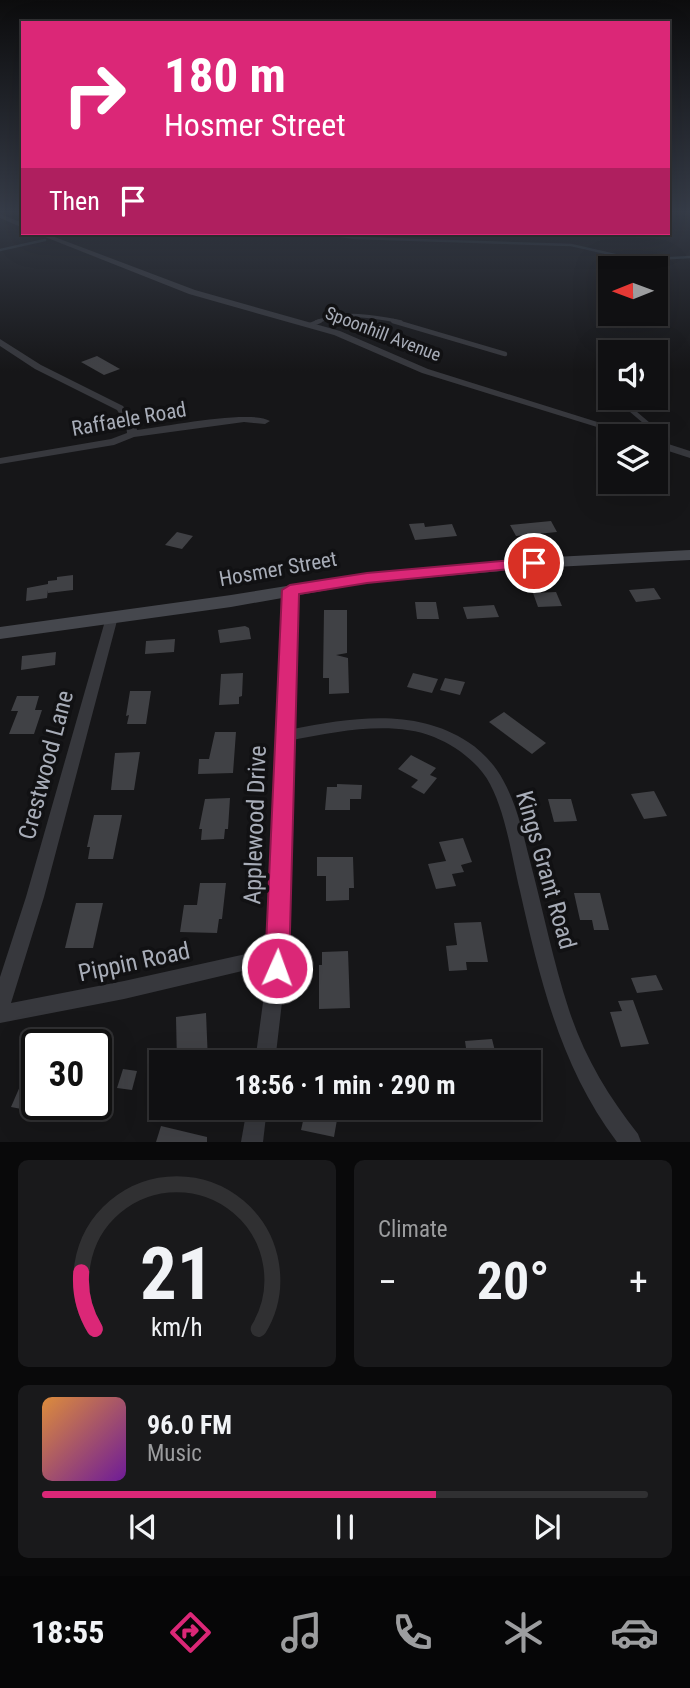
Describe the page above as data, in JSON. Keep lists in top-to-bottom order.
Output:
{
  "streets": {
    "street": [
      "Spoonhill Avenue",
      "Raffaele Road",
      "Hosmer Street",
      "Crestwood Lane",
      "Applewood Drive",
      "Kings Grant Road",
      "Pippin Road"
    ]
  },
  "crossings": [
    ["Hosmer Street", "Crestwood Lane"],
    ["Hosmer Street", "Applewood Drive"],
    ["Applewood Drive", "Kings Grant Road"],
    ["Applewood Drive", "Pippin Road"]
  ],
  "north": "left",
  "page": {
    "turn": ["180 m", "Hosmer Street"],
    "then": "Then",
    "limit": "30",
    "trip": "18:56 · 1 min · 290 m",
    "tile": "Climate",
    "heat": ["−", "20°", "+"],
    "song": ["96.0 FM", "Music"],
    "tabs": "18:55",
    "gauge": ["21", "km/h"]
  }
}
